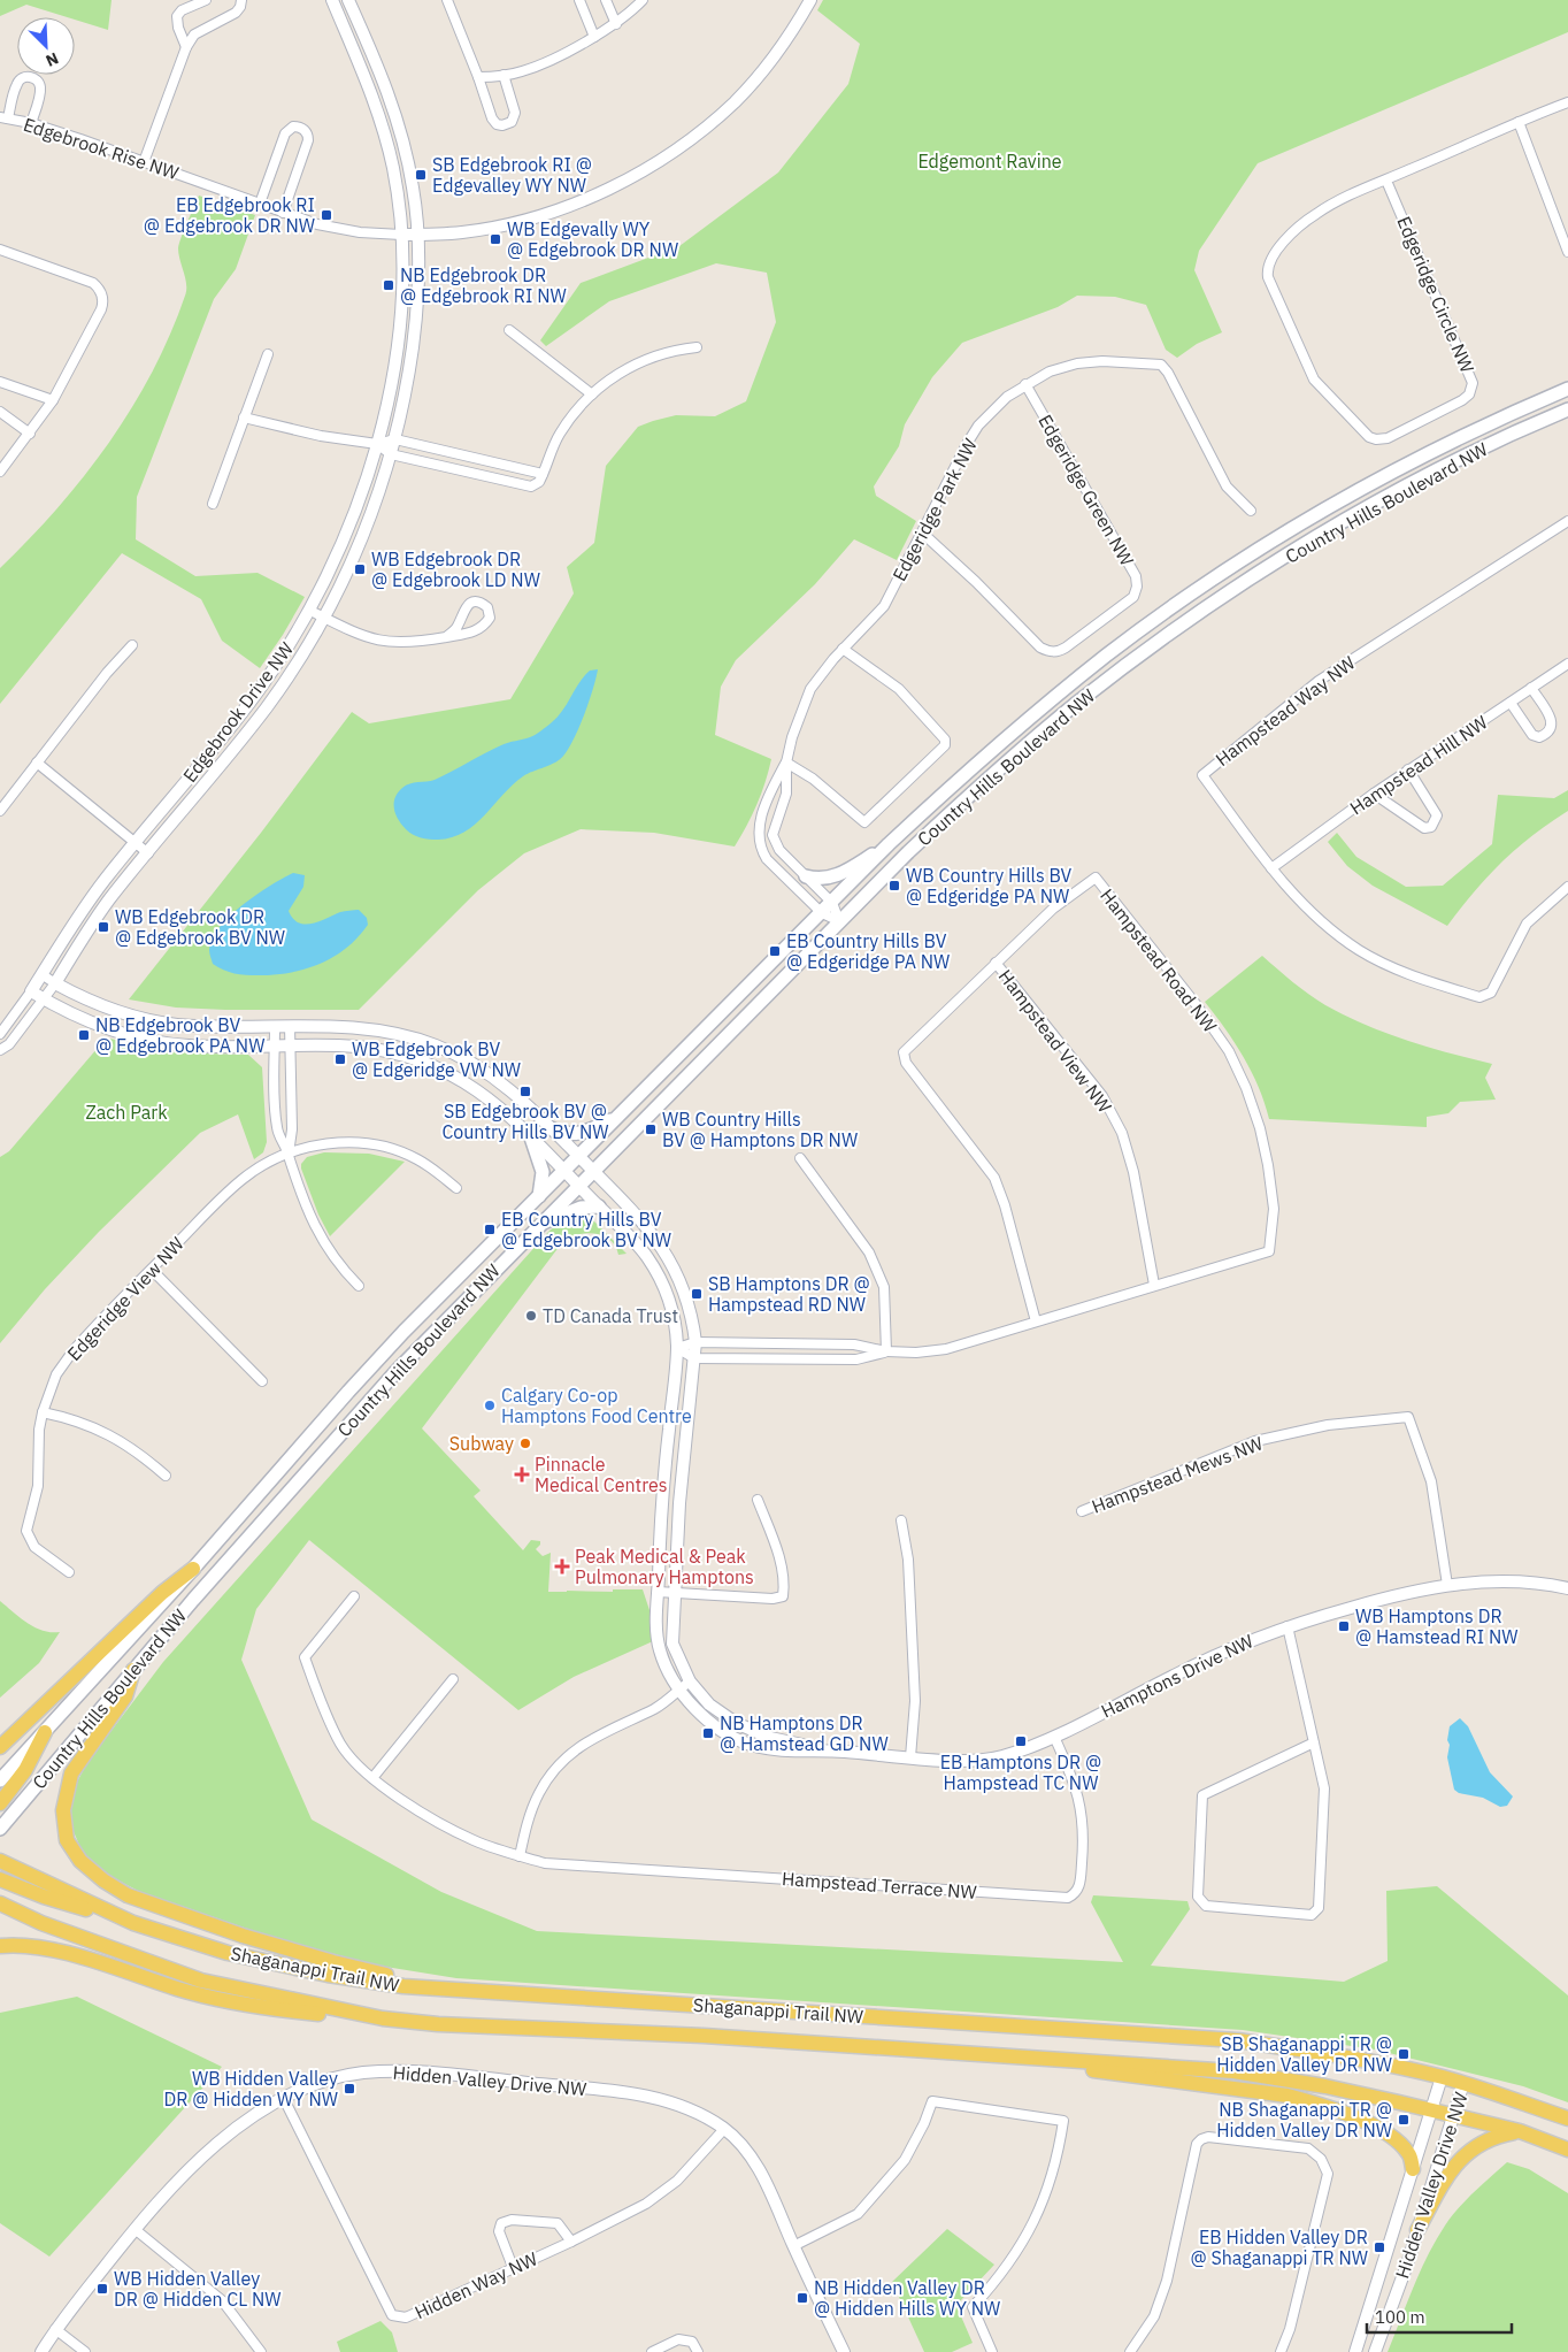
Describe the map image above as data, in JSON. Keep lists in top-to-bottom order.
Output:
{
  "streets": {
    "main road": ["Country Hills Boulevard NW", "Shaganappi Trail NW"],
    "street": [
      "Edgebrook Rise NW",
      "Edgeridge Circle NW",
      "Edgeridge Green NW",
      "Edgeridge Park NW",
      "Hampstead Way NW",
      "Edgebrook Drive NW",
      "Hampstead Hill NW",
      "Hampstead Road NW",
      "Hampstead View NW",
      "Edgeridge View NW",
      "Hampstead Mews NW",
      "Hamptons Drive NW",
      "Hampstead Terrace NW",
      "Hidden Valley Drive NW",
      "Hidden Way NW"
    ]
  },
  "crossings": [
    ["Edgebrook Rise NW", "Edgebrook Drive NW"],
    ["Edgeridge Green NW", "Edgeridge Park NW"],
    ["Country Hills Boulevard NW", "Edgeridge Park NW"],
    ["Country Hills Boulevard NW", "Hamptons Drive NW"],
    ["Hampstead Way NW", "Hampstead Hill NW"],
    ["Edgebrook Drive NW", "Hamptons Drive NW"],
    ["Hampstead Road NW", "Hampstead View NW"],
    ["Hampstead Road NW", "Hamptons Drive NW"],
    ["Hampstead Mews NW", "Hamptons Drive NW"],
    ["Hamptons Drive NW", "Hampstead Terrace NW"],
    ["Shaganappi Trail NW", "Hidden Valley Drive NW"],
    ["Hidden Valley Drive NW", "Hidden Way NW"]
  ],
  "parks": ["Edgemont Ravine", "Zach Park"],
  "places": {
    "transit": [
      "SB Edgebrook RI @ Edgevalley WY NW",
      "EB Edgebrook RI @ Edgebrook DR NW",
      "WB Edgevally WY @ Edgebrook DR NW",
      "NB Edgebrook DR @ Edgebrook RI NW",
      "WB Edgebrook DR @ Edgebrook LD NW",
      "WB Country Hills BV @ Edgeridge PA NW",
      "WB Edgebrook DR @ Edgebrook BV NW",
      "EB Country Hills BV @ Edgeridge PA NW",
      "NB Edgebrook BV @ Edgebrook PA NW",
      "WB Edgebrook BV @ Edgeridge VW NW",
      "SB Edgebrook BV @ Country Hills BV NW",
      "WB Country Hills BV @ Hamptons DR NW",
      "EB Country Hills BV @ Edgebrook BV NW",
      "SB Hamptons DR @ Hampstead RD NW",
      "WB Hamptons DR @ Hamstead RI NW",
      "NB Hamptons DR @ Hamstead GD NW",
      "EB Hamptons DR @ Hampstead TC NW",
      "SB Shaganappi TR @ Hidden Valley DR NW",
      "WB Hidden Valley DR @ Hidden WY NW",
      "NB Shaganappi TR @ Hidden Valley DR NW",
      "EB Hidden Valley DR @ Shaganappi TR NW",
      "WB Hidden Valley DR @ Hidden CL NW",
      "NB Hidden Valley DR @ Hidden Hills WY NW"
    ],
    "other": ["TD Canada Trust", "Calgary Co-op Hamptons Food Centre", "Subway"],
    "health": ["Pinnacle Medical Centres", "Peak Medical & Peak Pulmonary Hamptons"]
  },
  "scale_bar": "100 m",
  "north": "bottom right"
}
